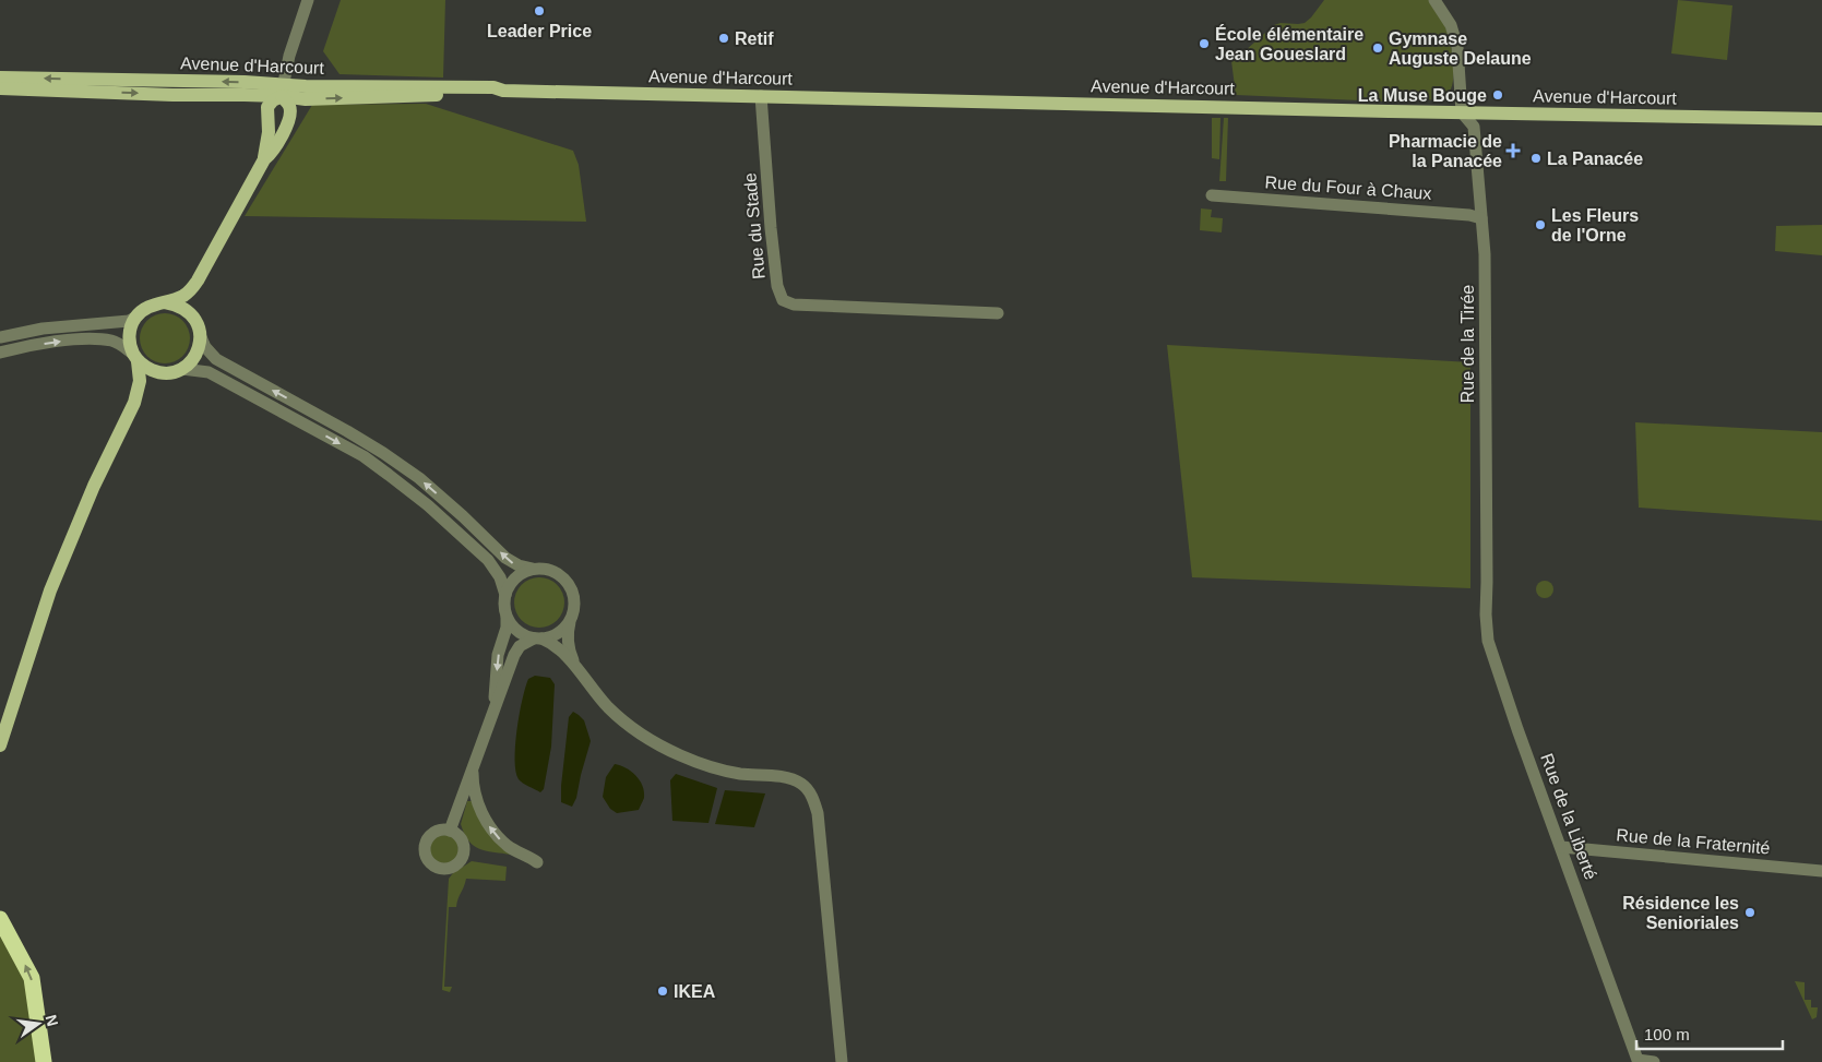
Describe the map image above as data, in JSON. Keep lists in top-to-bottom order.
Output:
{
  "streets": {
    "main road": ["Avenue d'Harcourt"],
    "street": [
      "Rue du Four à Chaux",
      "Rue du Stade",
      "Rue de la Tirée",
      "Rue de la Liberté",
      "Rue de la Fraternité"
    ]
  },
  "crossings": [
    ["Avenue d'Harcourt", "Rue du Stade"],
    ["Avenue d'Harcourt", "Rue de la Tirée"],
    ["Rue du Four à Chaux", "Rue de la Tirée"],
    ["Rue de la Tirée", "Rue de la Liberté"],
    ["Rue de la Liberté", "Rue de la Fraternité"]
  ],
  "places": {
    "other": [
      "Leader Price",
      "Retif",
      "École élémentaire Jean Goueslard",
      "Gymnase Auguste Delaune",
      "La Muse Bouge",
      "La Panacée",
      "Les Fleurs de l'Orne",
      "Résidence les Senioriales",
      "IKEA"
    ],
    "health": ["Pharmacie de la Panacée"]
  },
  "scale_bar": "100 m",
  "north": "right"
}
